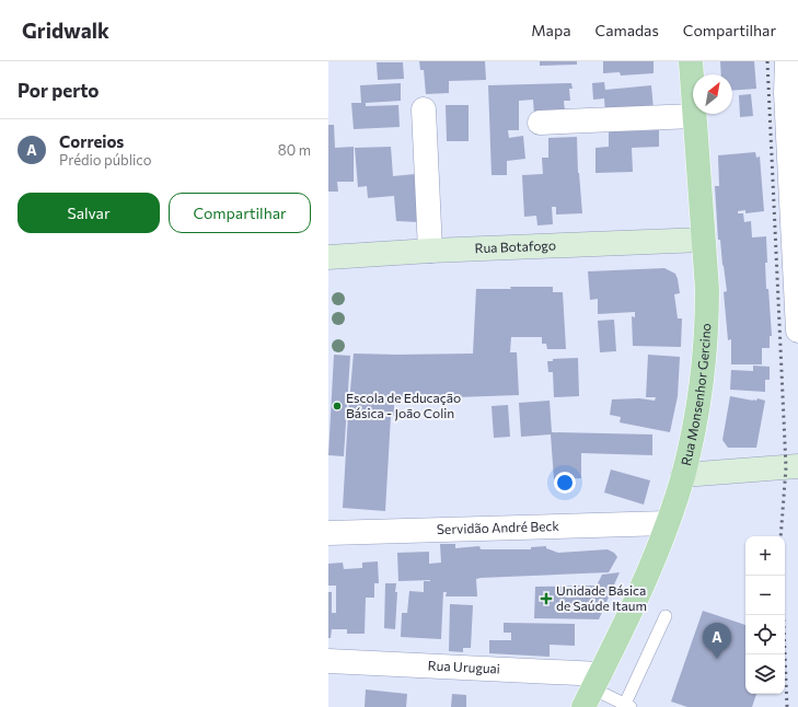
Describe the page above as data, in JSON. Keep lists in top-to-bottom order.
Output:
{
  "streets": {
    "main road": ["Rua Monsenhor Gercino"],
    "street": ["Rua Botafogo", "Servidão André Beck", "Rua Uruguai"]
  },
  "crossings": [
    ["Rua Botafogo", "Rua Monsenhor Gercino"],
    ["Rua Monsenhor Gercino", "Servidão André Beck"],
    ["Rua Monsenhor Gercino", "Rua Uruguai"]
  ],
  "places": {
    "other": ["Escola de Educação Básica - João Colin"],
    "health": ["Unidade Básica de Saúde Itaum"]
  },
  "north": "top right",
  "page": {
    "header": "Gridwalk",
    "nav": ["Mapa", "Camadas", "Compartilhar"],
    "heading": "Por perto",
    "list": [
      {
        "mark": "A",
        "name": "Correios",
        "note": "Prédio público",
        "value": "80 m"
      }
    ],
    "buttons": ["Salvar", "Compartilhar"],
    "map_buttons": ["+", "−"],
    "pins": "A"
  }
}
